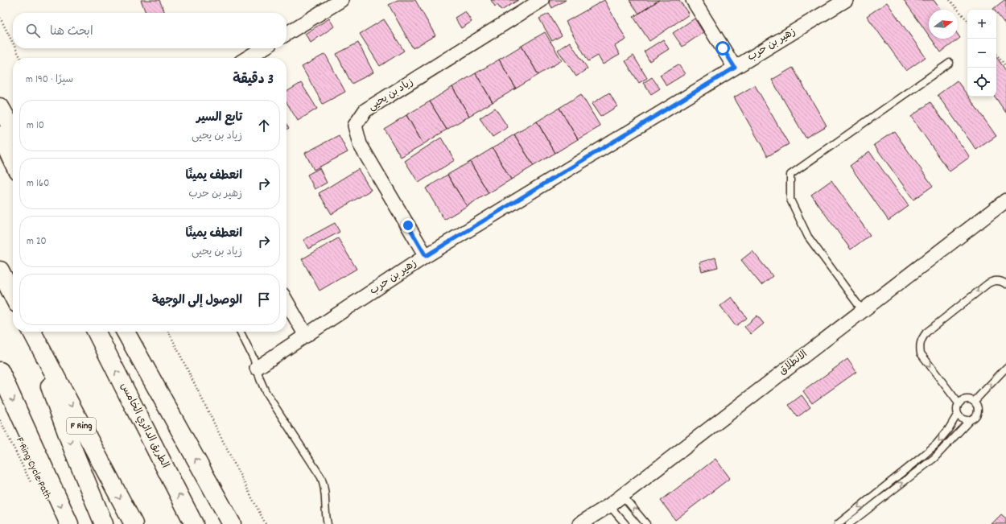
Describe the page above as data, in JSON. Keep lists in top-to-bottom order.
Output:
{
  "streets": {
    "highway": ["F Ring", "الطريق الدائري الخامس"],
    "street": ["زهير بن حرب", "زياد بن يحيى", "الانطلاق"],
    "path": ["F Ring Cycle Path"]
  },
  "crossings": [
    ["زهير بن حرب", "زياد بن يحيى"]
  ],
  "north": "right",
  "page": {
    "map_buttons": ["+", "−"],
    "search": "ابحث هنا",
    "heading": ["3 دقيقة", "سيرًا · 190 m"],
    "list": [
      ["تابع السير", "زياد بن يحيى", "10 m"],
      ["انعطف يمينًا", "زهير بن حرب", "160 m"],
      ["انعطف يمينًا", "زياد بن يحيى", "20 m"],
      "الوصول إلى الوجهة"
    ]
  }
}
